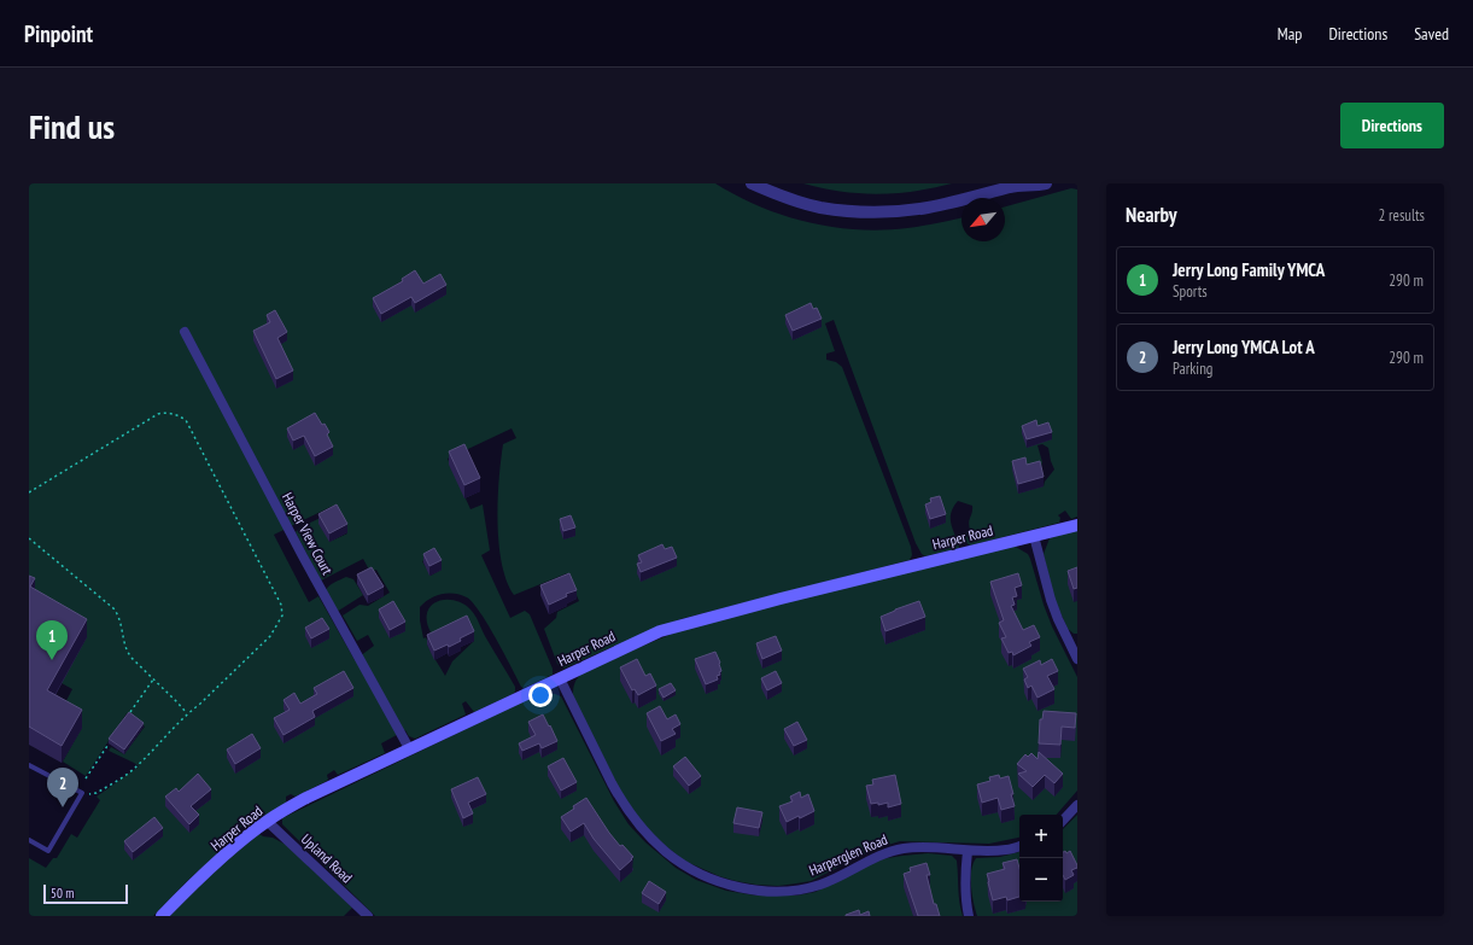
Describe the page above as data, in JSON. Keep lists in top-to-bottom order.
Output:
{
  "streets": {
    "main road": ["Harper Road"],
    "street": ["Harper View Court", "Harperglen Road", "Upland Road"]
  },
  "crossings": [
    ["Harper View Court", "Harper Road"],
    ["Harper Road", "Harperglen Road"],
    ["Harper Road", "Upland Road"]
  ],
  "scale_bar": "50 m",
  "north": "bottom left",
  "page": {
    "header": "Pinpoint",
    "nav": ["Map", "Directions", "Saved"],
    "buttons": "Directions",
    "title": "Find us",
    "heading": ["Nearby", "2 results"],
    "list": [
      {
        "mark": "1",
        "name": "Jerry Long Family YMCA",
        "note": "Sports",
        "value": "290 m"
      },
      {
        "mark": "2",
        "name": "Jerry Long YMCA Lot A",
        "note": "Parking",
        "value": "290 m"
      }
    ],
    "pins": ["1", "2"],
    "map_buttons": ["+", "−"],
    "scale": "50 m"
  }
}
